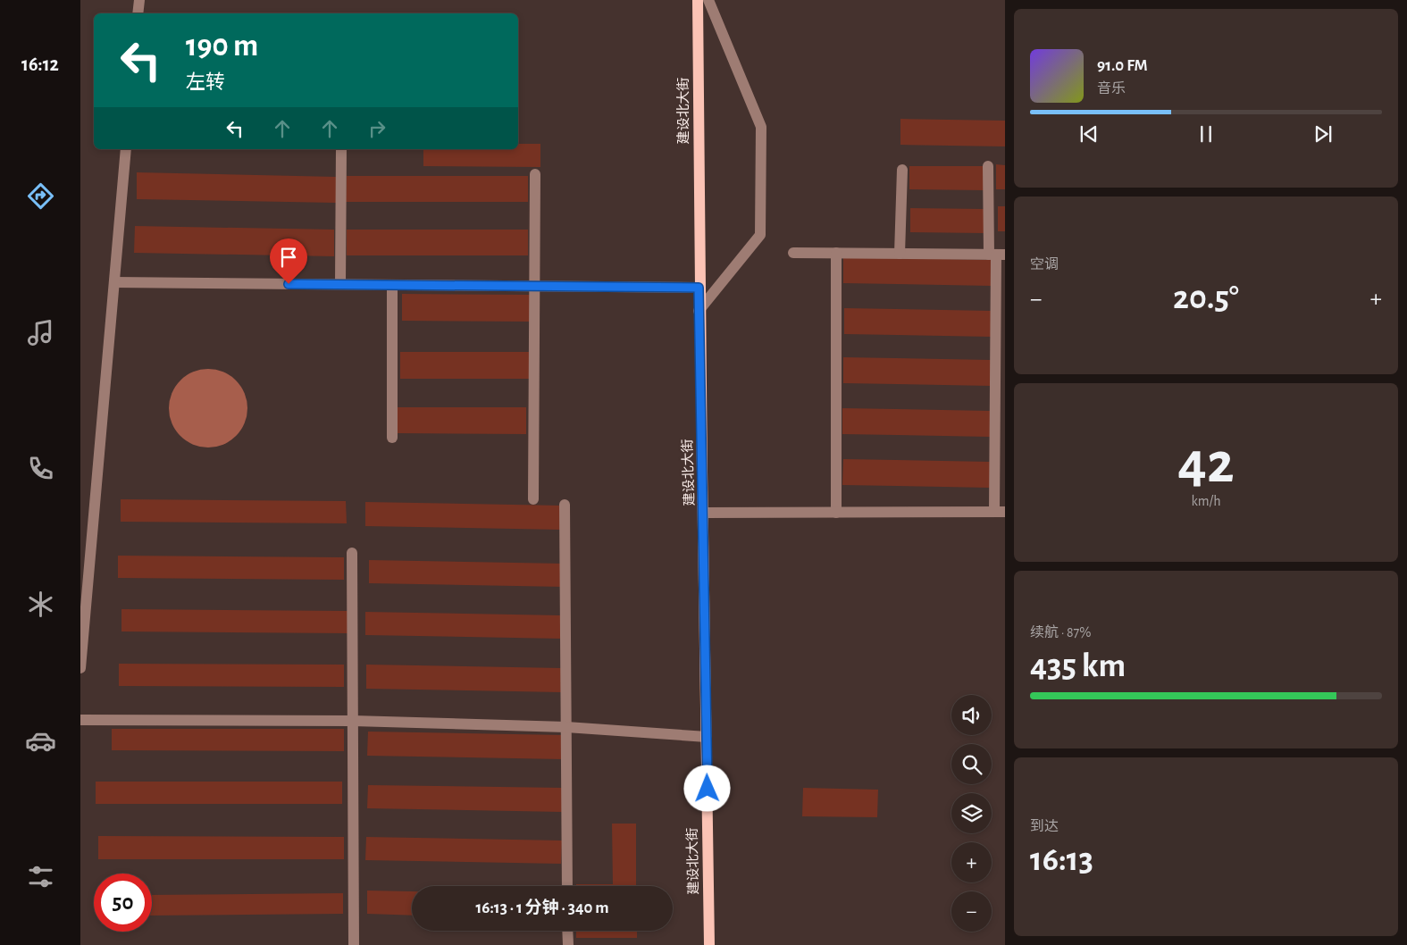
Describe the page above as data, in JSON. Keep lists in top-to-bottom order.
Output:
{
  "streets": {
    "main road": ["建设北大街"]
  },
  "page": {
    "tabs": "16:12",
    "turn": ["190 m", "左转"],
    "song": ["91.0 FM", "音乐"],
    "tile": [
      "空调",
      ["42", "km/h"],
      ["续航 · 87%", "435 km"],
      ["到达", "16:13"]
    ],
    "heat": ["−", "20.5°", "+"],
    "map_buttons": ["+", "−"],
    "limit": "50",
    "trip": "16:13 · 1 分钟 · 340 m"
  }
}
